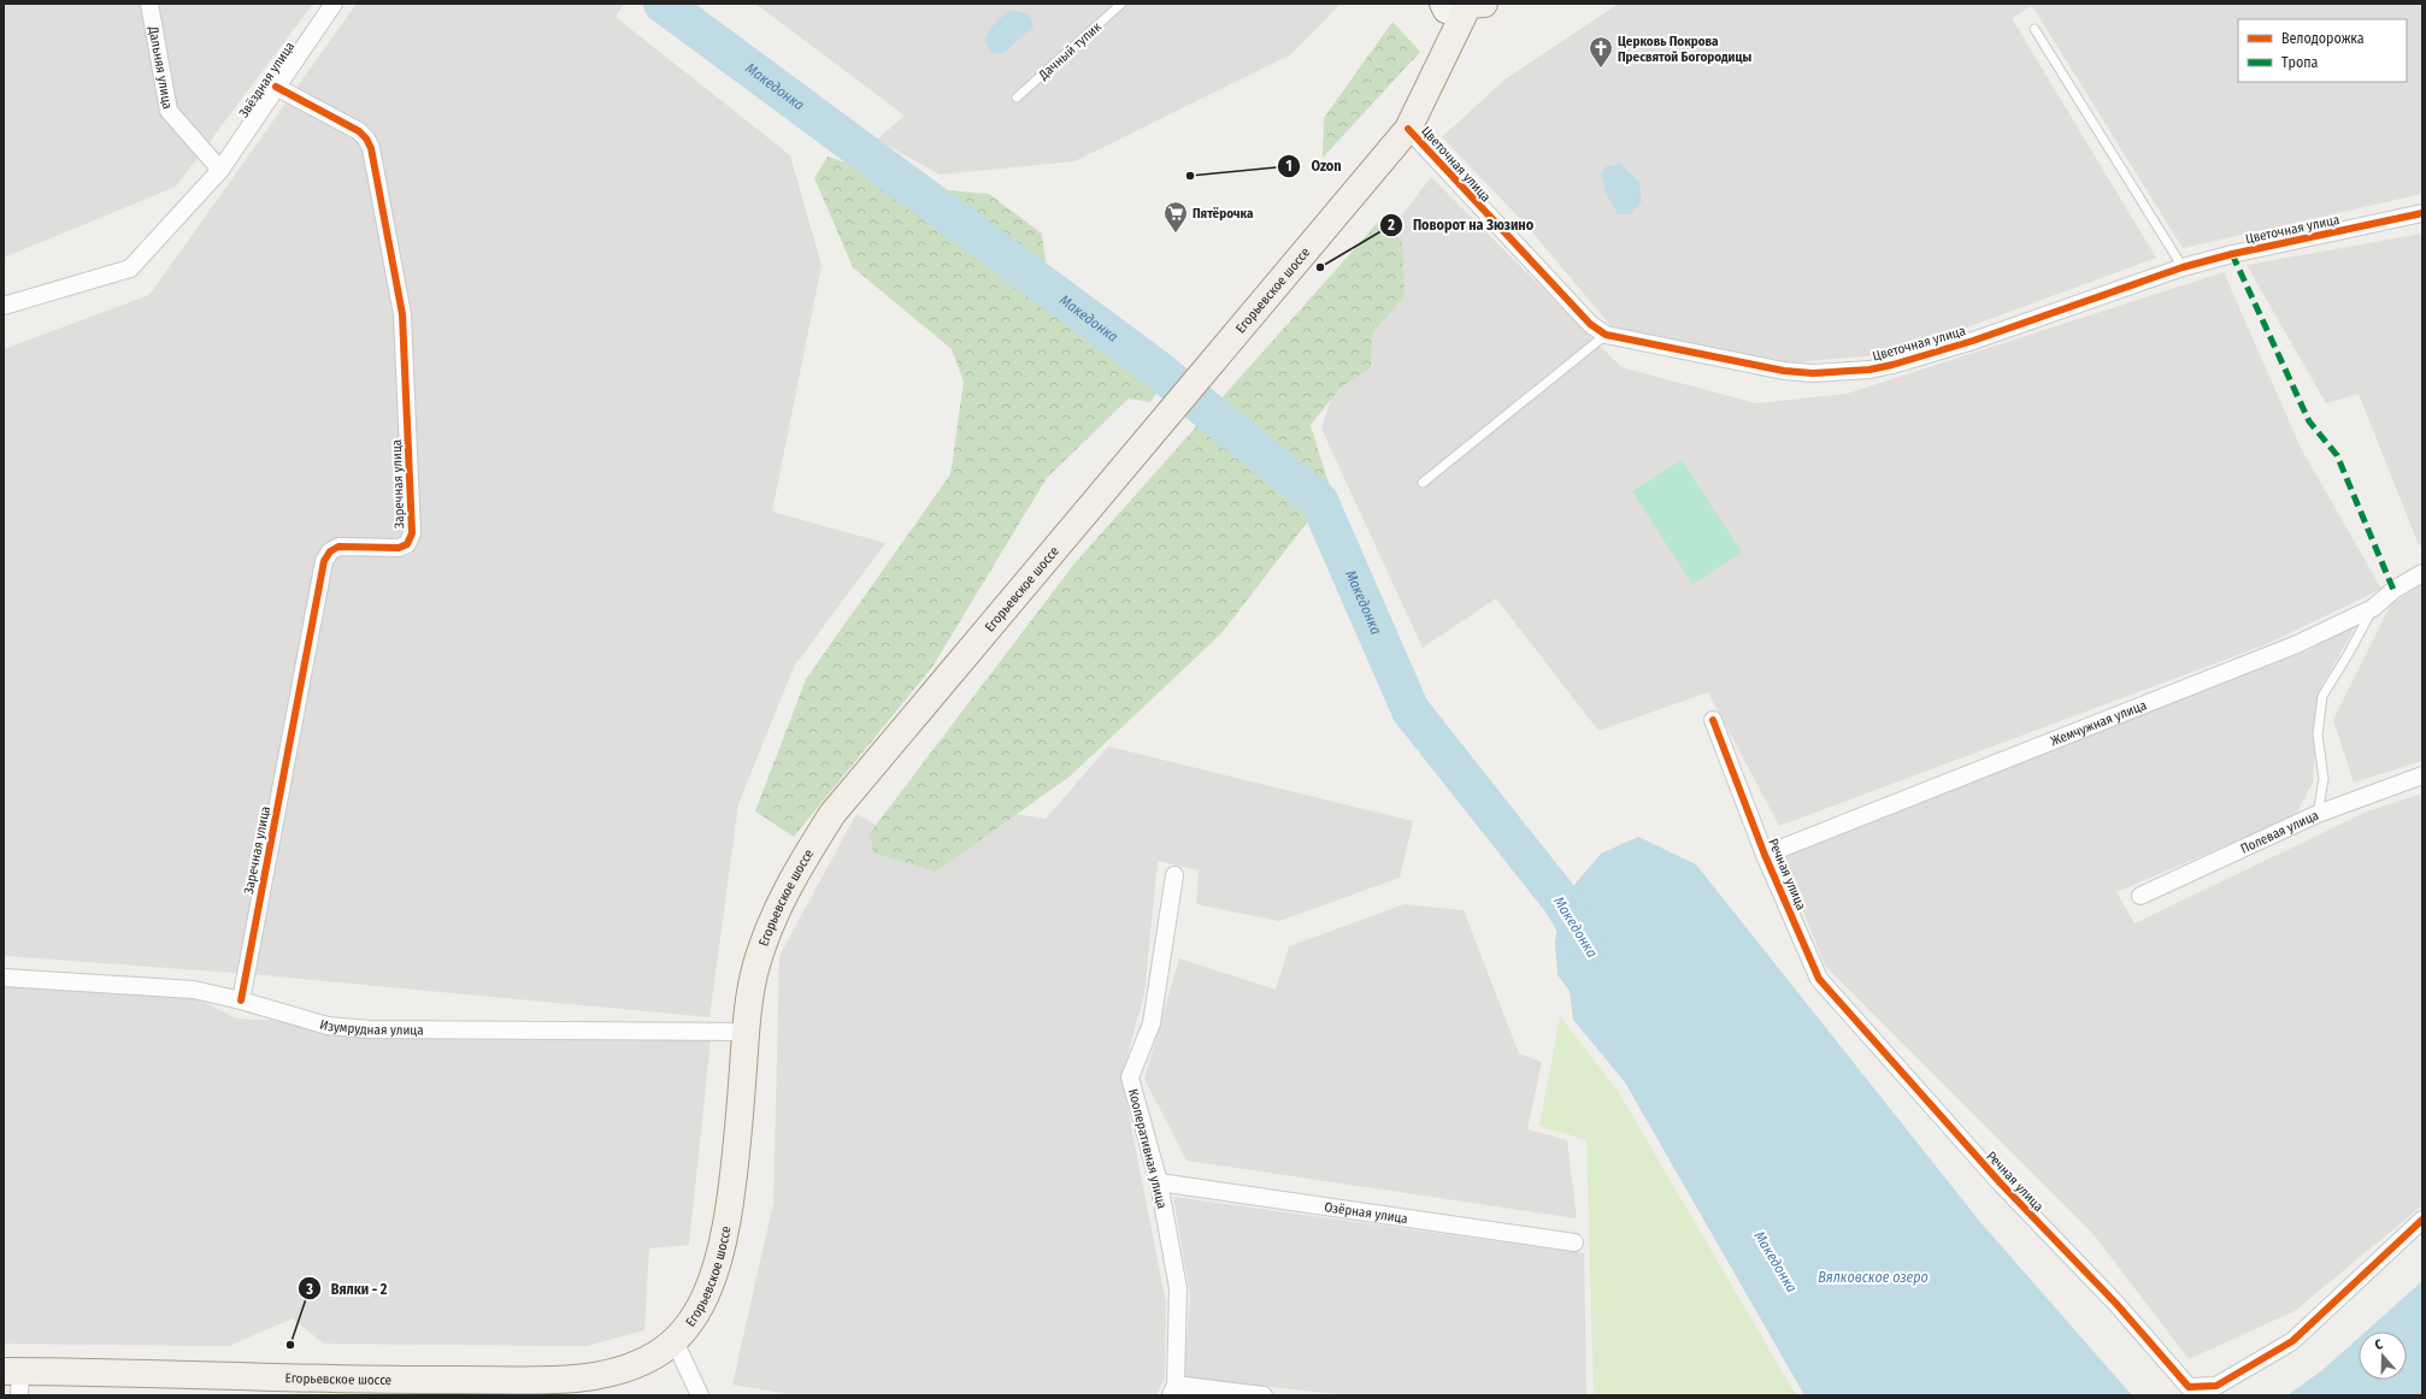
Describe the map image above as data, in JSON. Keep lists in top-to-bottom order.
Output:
{
  "streets": {
    "main road": ["Егорьевское шоссе"],
    "street": [
      "Дальняя улица",
      "Звёздная улица",
      "Цветочная улица",
      "Заречная улица",
      "Жемчужная улица",
      "Полевая улица",
      "Речная улица",
      "Изумрудная улица",
      "Кооперативная улица",
      "Озёрная улица"
    ],
    "lane": ["Дачный тупик"]
  },
  "crossings": [
    ["Дальняя улица", "Звёздная улица"],
    ["Звёздная улица", "Заречная улица"],
    ["Цветочная улица", "Егорьевское шоссе"],
    ["Егорьевское шоссе", "Изумрудная улица"],
    ["Заречная улица", "Изумрудная улица"],
    ["Жемчужная улица", "Речная улица"],
    ["Кооперативная улица", "Озёрная улица"]
  ],
  "water": ["Македонка", "Вялковское озеро"],
  "places": {
    "church": ["Церковь Покрова Пресвятой Богородицы"],
    "other": ["Ozon", "Поворот на Зюзино", "Вялки - 2"],
    "supermarket": ["Пятёрочка"]
  },
  "legend": ["Велодорожка", "Тропа"],
  "north": "top"
}
